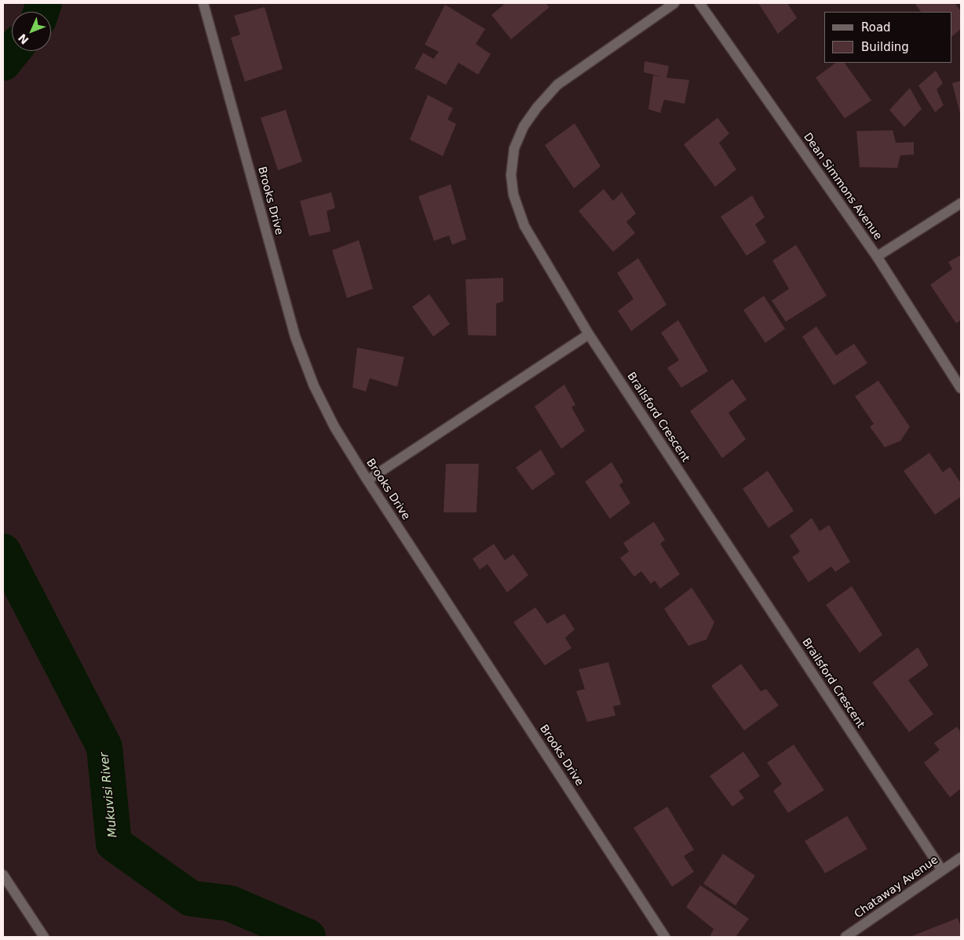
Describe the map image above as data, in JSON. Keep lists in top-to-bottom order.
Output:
{
  "streets": {
    "street": [
      "Dean Simmons Avenue",
      "Brooks Drive",
      "Brailsford Crescent",
      "Chataway Avenue"
    ]
  },
  "crossings": [
    ["Brailsford Crescent", "Chataway Avenue"]
  ],
  "water": ["Mukuvisi River"],
  "legend": ["Road", "Building"],
  "north": "bottom left"
}
